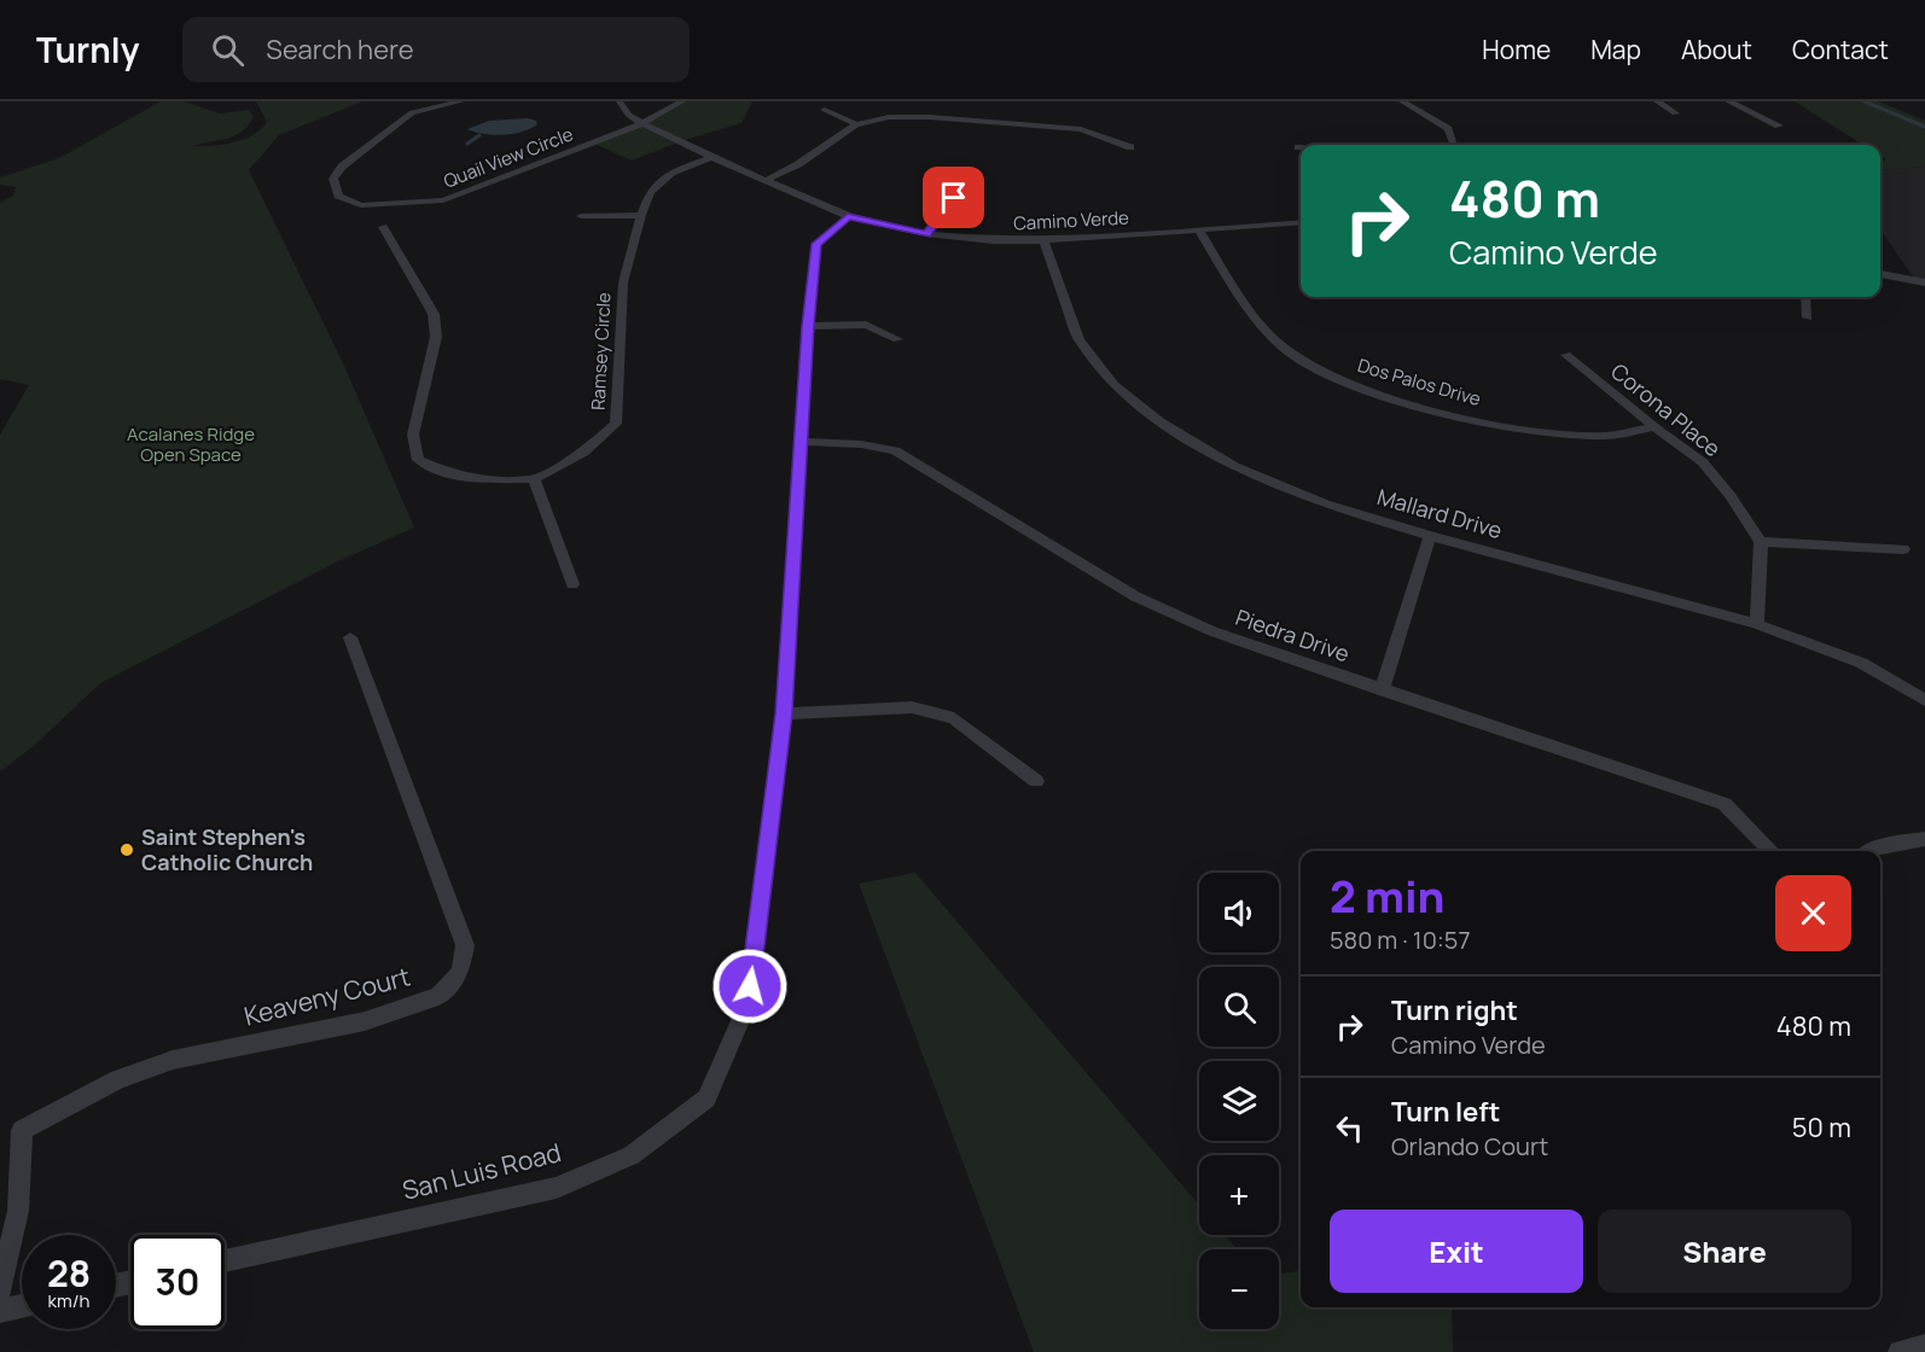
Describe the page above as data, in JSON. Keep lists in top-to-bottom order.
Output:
{
  "streets": {
    "street": [
      "Quail View Circle",
      "Camino Verde",
      "Ramsey Circle",
      "Dos Palos Drive",
      "Corona Place",
      "Mallard Drive",
      "Piedra Drive",
      "Keaveny Court",
      "San Luis Road"
    ]
  },
  "crossings": [
    ["Quail View Circle", "Camino Verde"],
    ["Camino Verde", "Ramsey Circle"],
    ["Camino Verde", "Dos Palos Drive"],
    ["Camino Verde", "Mallard Drive"],
    ["Camino Verde", "San Luis Road"],
    ["Dos Palos Drive", "Corona Place"],
    ["Piedra Drive", "San Luis Road"]
  ],
  "parks": ["Acalanes Ridge Open Space"],
  "places": ["Saint Stephen's Catholic Church"],
  "page": {
    "header": "Turnly",
    "search": "Search here",
    "nav": [
      "Home",
      "Map",
      "About",
      "Contact"
    ],
    "turn": ["480 m", "Camino Verde"],
    "heading": ["2 min", "580 m · 10:57"],
    "map_buttons": ["+", "−"],
    "list": [
      {
        "name": "Turn right",
        "note": "Camino Verde",
        "value": "480 m"
      },
      {
        "name": "Turn left",
        "note": "Orlando Court",
        "value": "50 m"
      }
    ],
    "buttons": ["Exit", "Share"],
    "speed": "28 km/h",
    "limit": "30"
  }
}
